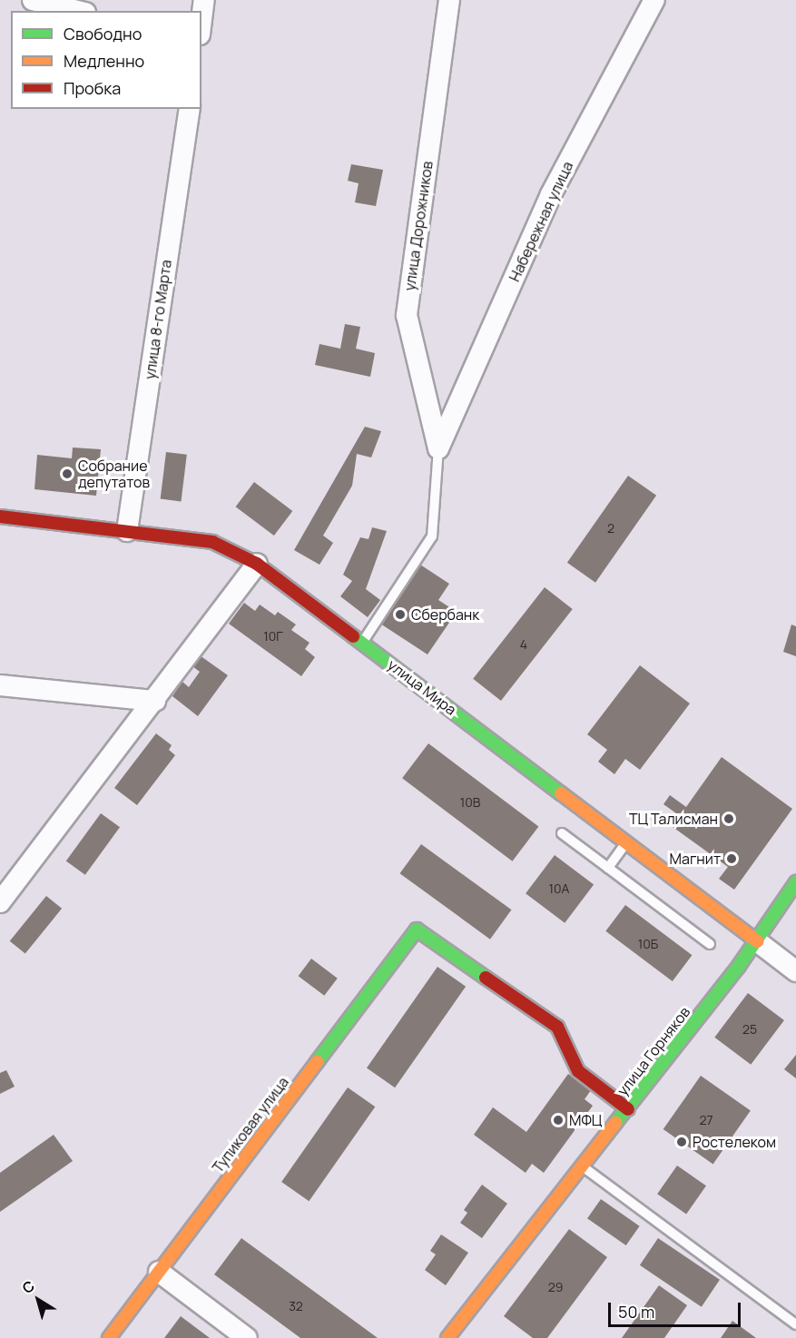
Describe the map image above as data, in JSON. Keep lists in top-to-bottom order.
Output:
{
  "streets": {
    "main road": ["улица Мира", "улица Горняков", "Тупиковая улица"],
    "street": ["Набережная улица", "улица Дорожников", "улица 8-го Марта"]
  },
  "crossings": [
    ["Набережная улица", "улица Дорожников"],
    ["улица 8-го Марта", "улица Мира"],
    ["улица Мира", "улица Горняков"],
    ["улица Горняков", "Тупиковая улица"]
  ],
  "places": [
    "Собрание депутатов",
    "Сбербанк",
    "ТЦ Талисман",
    "Магнит",
    "МФЦ",
    "Ростелеком"
  ],
  "house_numbers": [
    "2",
    "10Г",
    "4",
    "10В",
    "10А",
    "10Б",
    "25",
    "27",
    "29",
    "32"
  ],
  "legend": ["Свободно", "Медленно", "Пробка"],
  "scale_bar": "50 m",
  "north": "top left"
}
